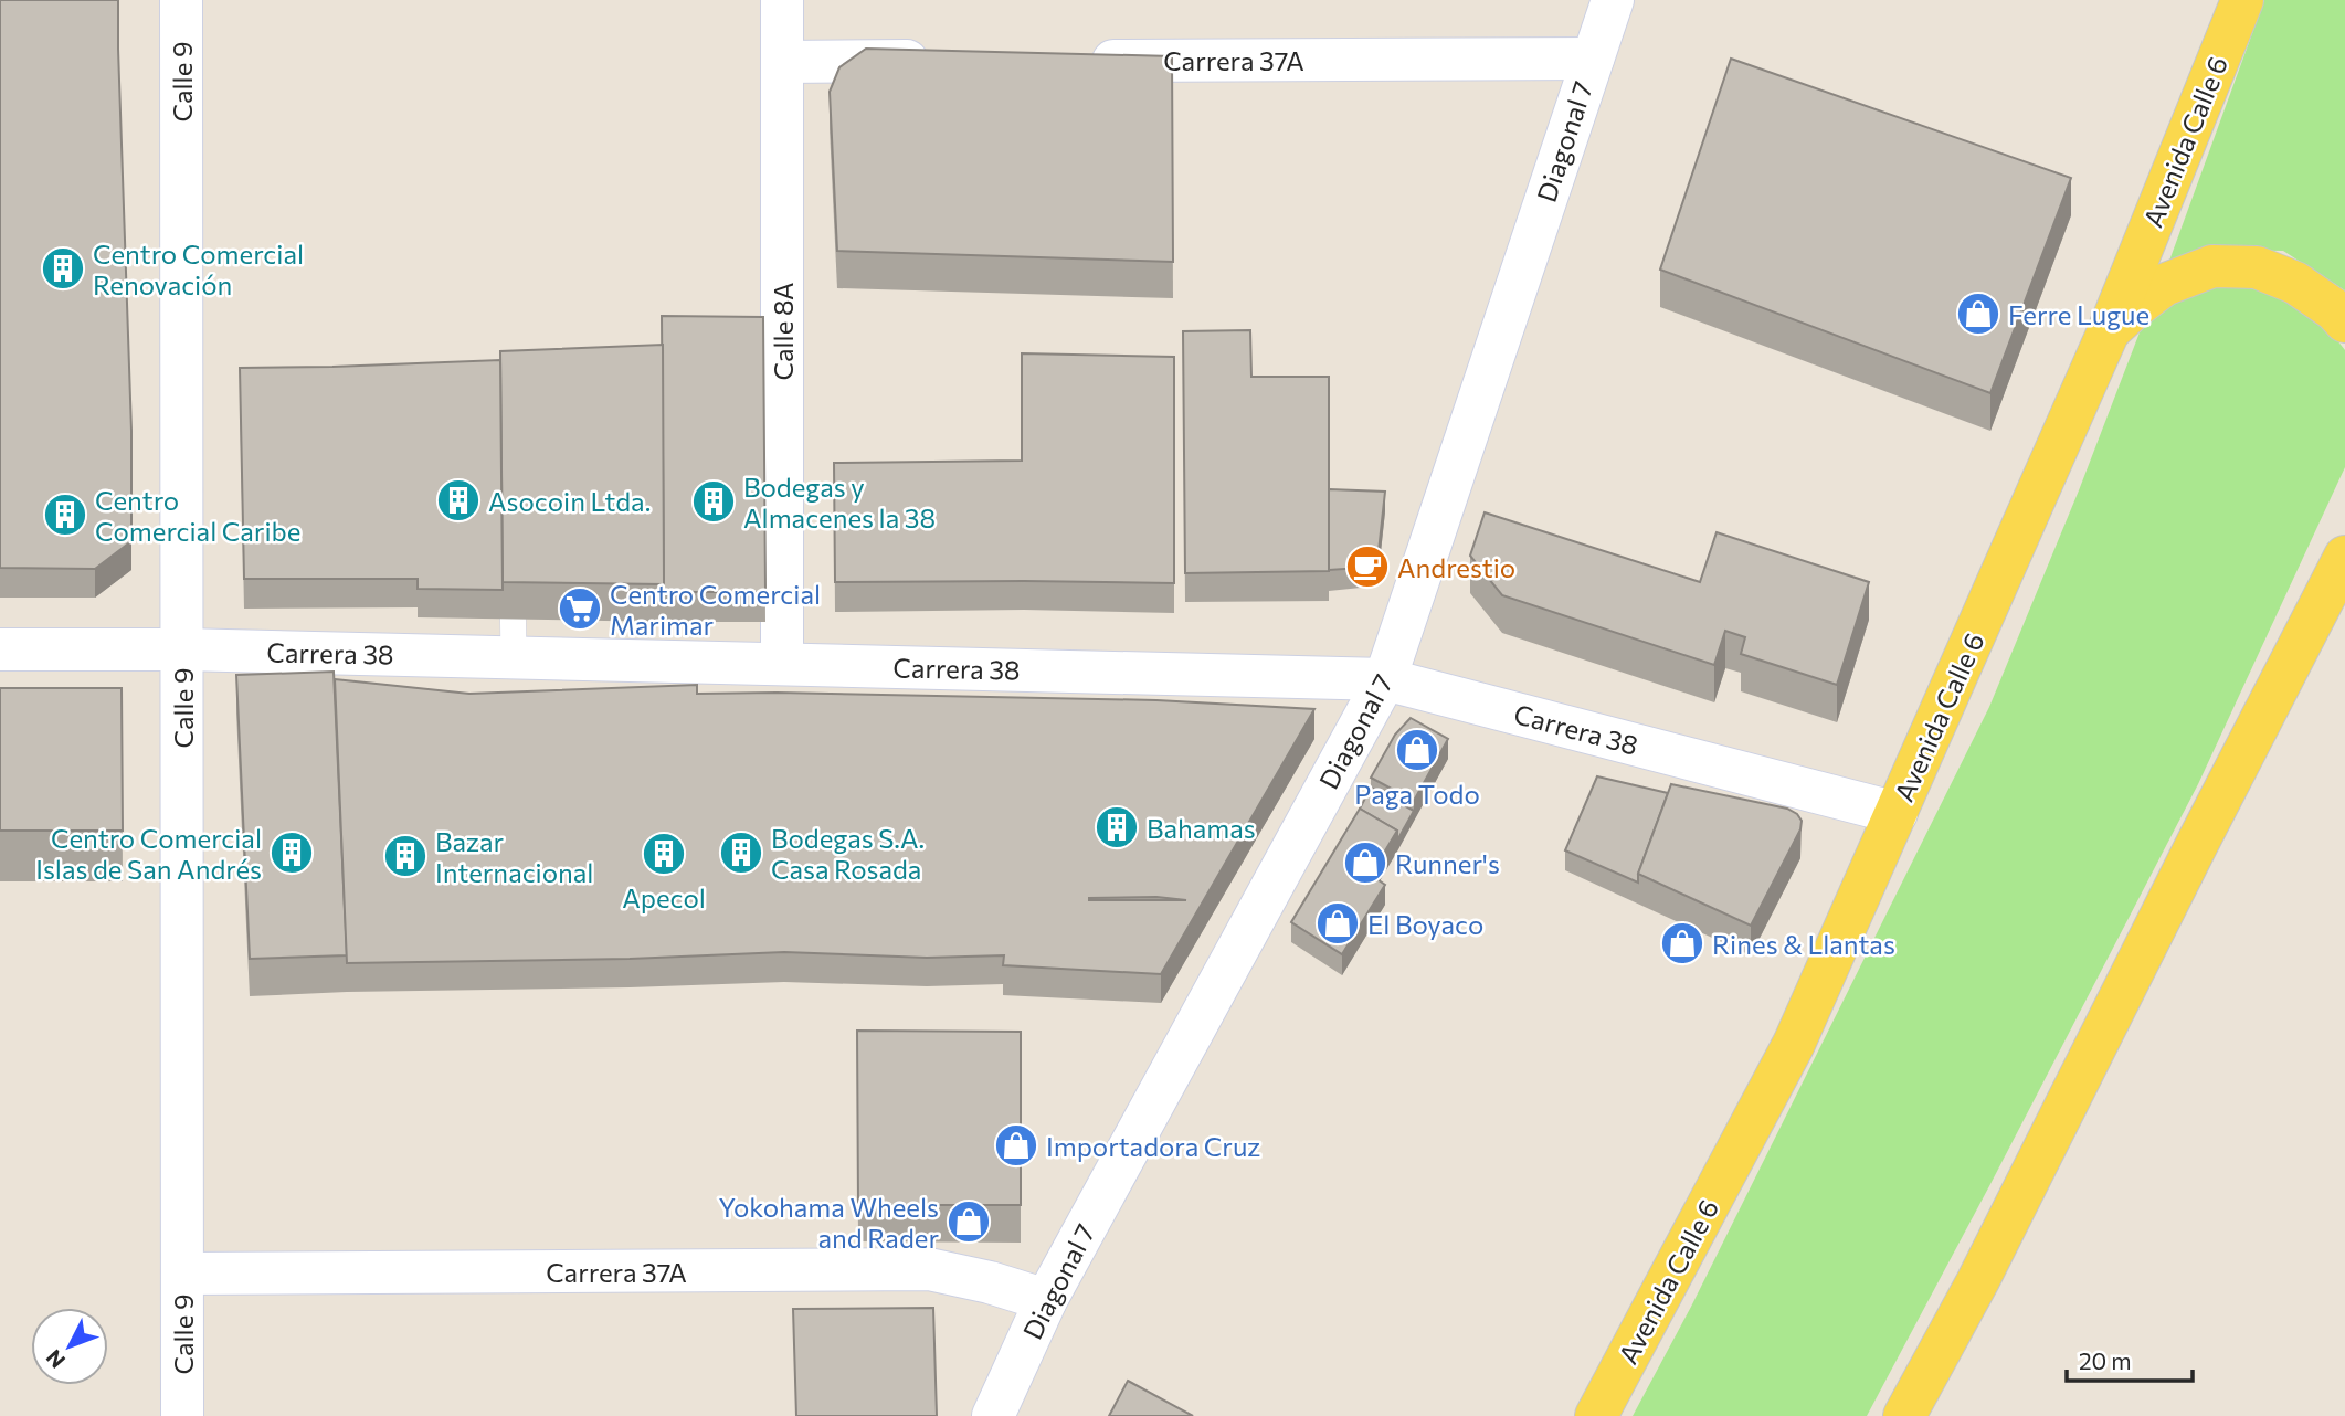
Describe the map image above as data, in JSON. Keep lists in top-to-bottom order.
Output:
{
  "streets": {
    "main road": ["Avenida Calle 6"],
    "street": [
      "Carrera 37A",
      "Calle 9",
      "Diagonal 7",
      "Calle 8A",
      "Carrera 38"
    ]
  },
  "crossings": [
    ["Carrera 37A", "Calle 9"],
    ["Carrera 37A", "Diagonal 7"],
    ["Calle 9", "Carrera 38"],
    ["Diagonal 7", "Carrera 38"],
    ["Avenida Calle 6", "Carrera 38"],
    ["Calle 8A", "Carrera 38"]
  ],
  "places": {
    "building": [
      "Centro Comercial Renovación",
      "Asocoin Ltda.",
      "Bodegas y Almacenes la 38",
      "Centro Comercial Caribe",
      "Bahamas",
      "Centro Comercial Islas de San Andrés",
      "Bodegas S.A. Casa Rosada",
      "Apecol",
      "Bazar Internacional"
    ],
    "shop": [
      "Ferre Lugue",
      "Paga Todo",
      "Runner's",
      "El Boyaco",
      "Rines & Llantas",
      "Importadora Cruz",
      "Yokohama Wheels and Rader"
    ],
    "cafe": ["Andrestio"],
    "supermarket": ["Centro Comercial Marimar"]
  },
  "scale_bar": "20 m",
  "north": "bottom left"
}
